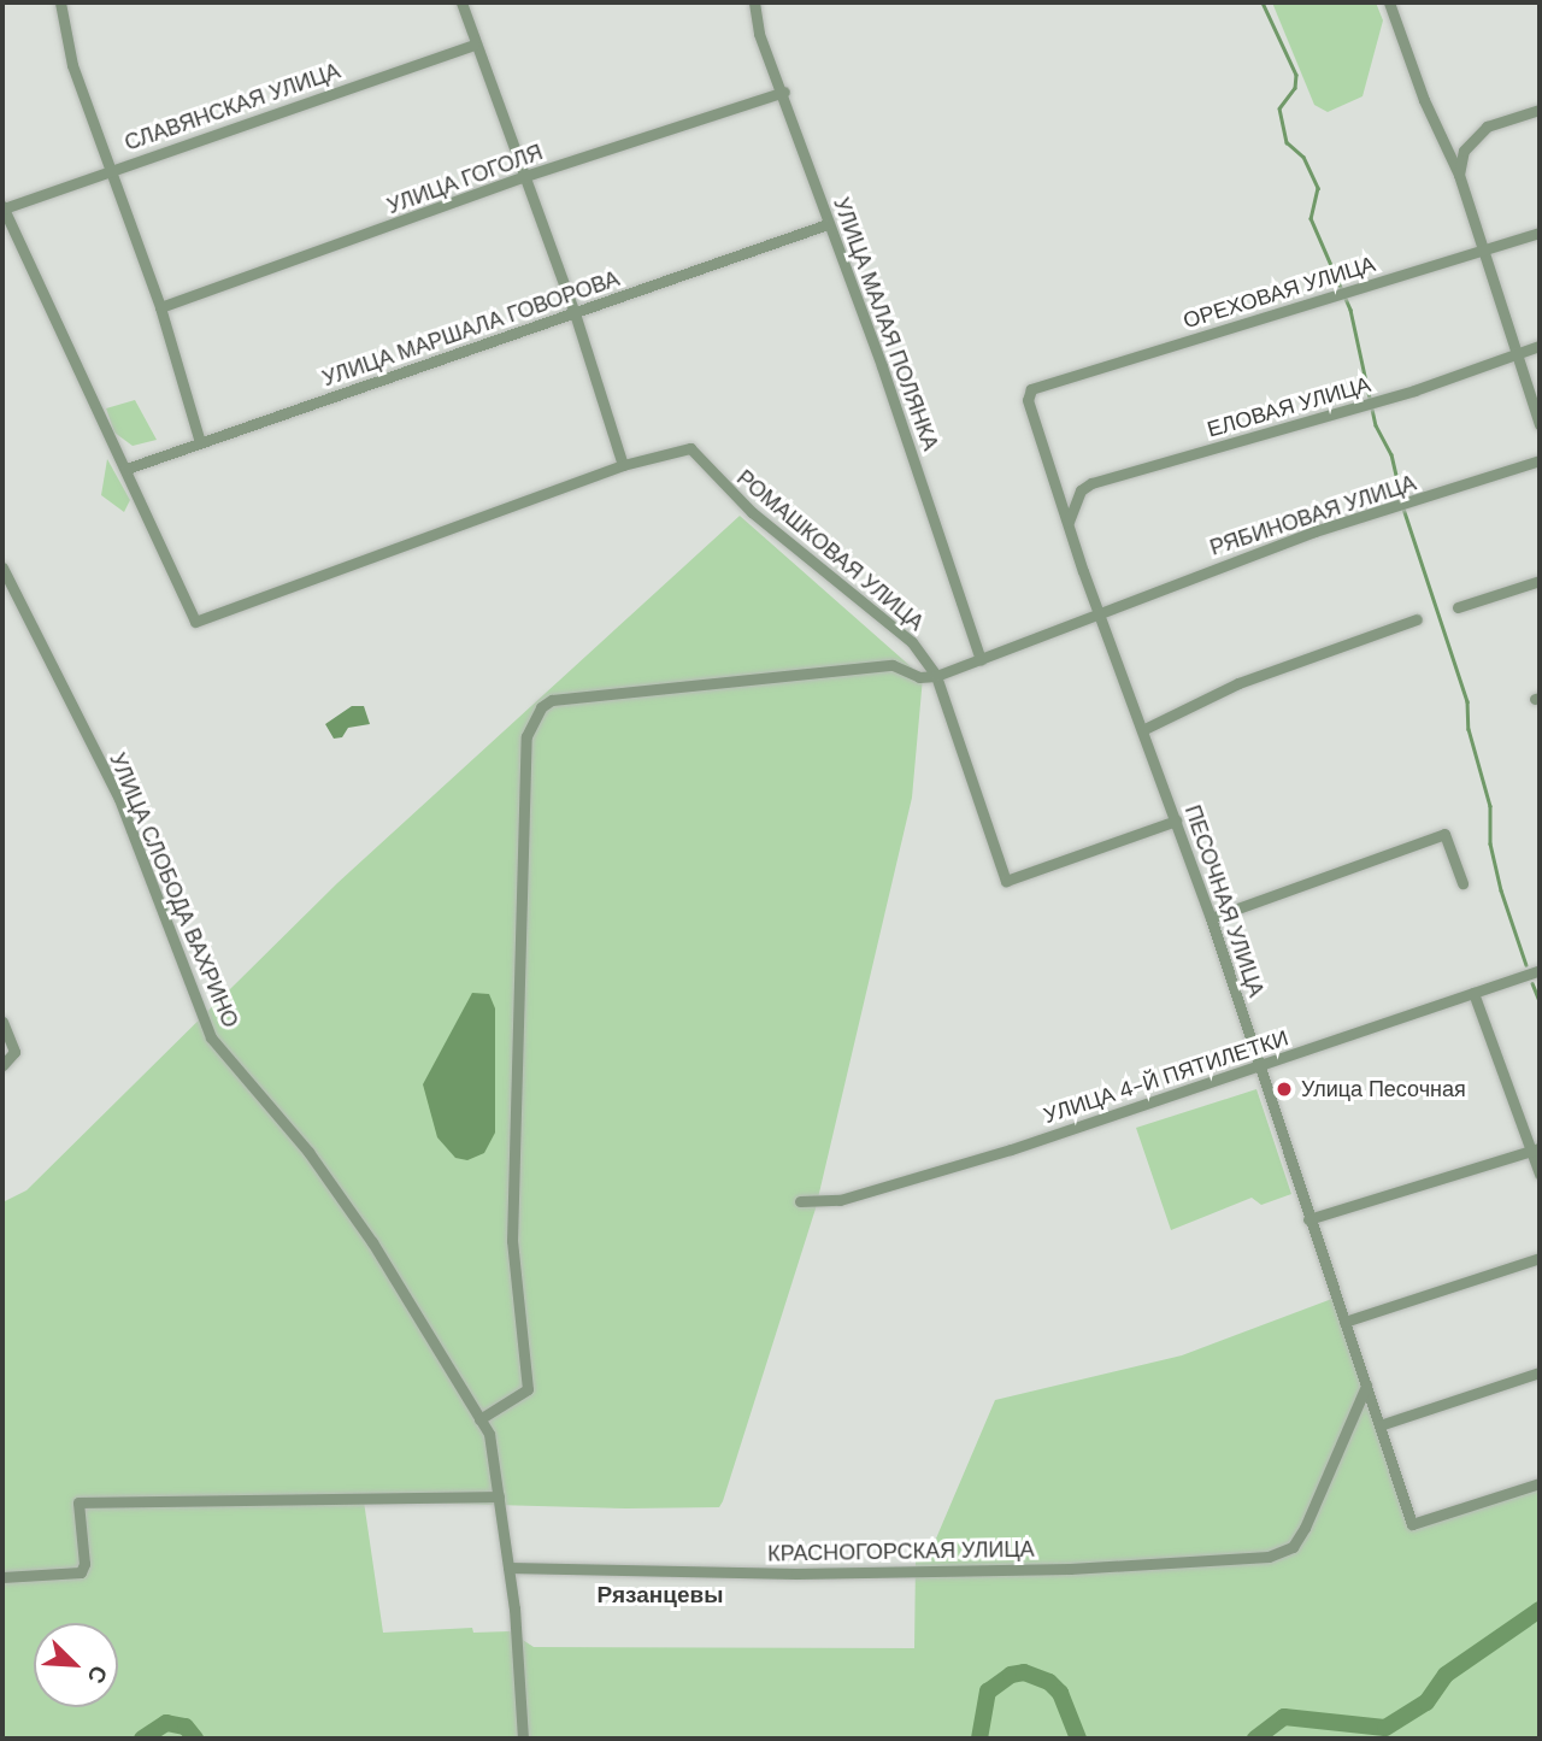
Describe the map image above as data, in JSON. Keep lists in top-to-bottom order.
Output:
{
  "streets": {
    "street": [
      "СЛАВЯНСКАЯ УЛИЦА",
      "УЛИЦА ГОГОЛЯ",
      "ОРЕХОВАЯ УЛИЦА",
      "УЛИЦА МАЛАЯ ПОЛЯНКА",
      "УЛИЦА МАРШАЛА ГОВОРОВА",
      "ЕЛОВАЯ УЛИЦА",
      "РЯБИНОВАЯ УЛИЦА",
      "РОМАШКОВАЯ УЛИЦА",
      "УЛИЦА СЛОБОДА ВАХРИНО",
      "ПЕСОЧНАЯ УЛИЦА",
      "УЛИЦА 4-Й ПЯТИЛЕТКИ",
      "КРАСНОГОРСКАЯ УЛИЦА"
    ]
  },
  "crossings": [
    ["УЛИЦА ГОГОЛЯ", "УЛИЦА МАЛАЯ ПОЛЯНКА"],
    ["ОРЕХОВАЯ УЛИЦА", "ПЕСОЧНАЯ УЛИЦА"],
    ["УЛИЦА МАЛАЯ ПОЛЯНКА", "УЛИЦА МАРШАЛА ГОВОРОВА"],
    ["УЛИЦА МАЛАЯ ПОЛЯНКА", "РЯБИНОВАЯ УЛИЦА"],
    ["ЕЛОВАЯ УЛИЦА", "ПЕСОЧНАЯ УЛИЦА"],
    ["РЯБИНОВАЯ УЛИЦА", "РОМАШКОВАЯ УЛИЦА"],
    ["РЯБИНОВАЯ УЛИЦА", "ПЕСОЧНАЯ УЛИЦА"],
    ["РОМАШКОВАЯ УЛИЦА", "ПЕСОЧНАЯ УЛИЦА"],
    ["УЛИЦА СЛОБОДА ВАХРИНО", "КРАСНОГОРСКАЯ УЛИЦА"],
    ["ПЕСОЧНАЯ УЛИЦА", "УЛИЦА 4-Й ПЯТИЛЕТКИ"],
    ["ПЕСОЧНАЯ УЛИЦА", "КРАСНОГОРСКАЯ УЛИЦА"]
  ],
  "districts": ["Рязанцевы"],
  "places": ["Улица Песочная"],
  "north": "bottom right"
}
